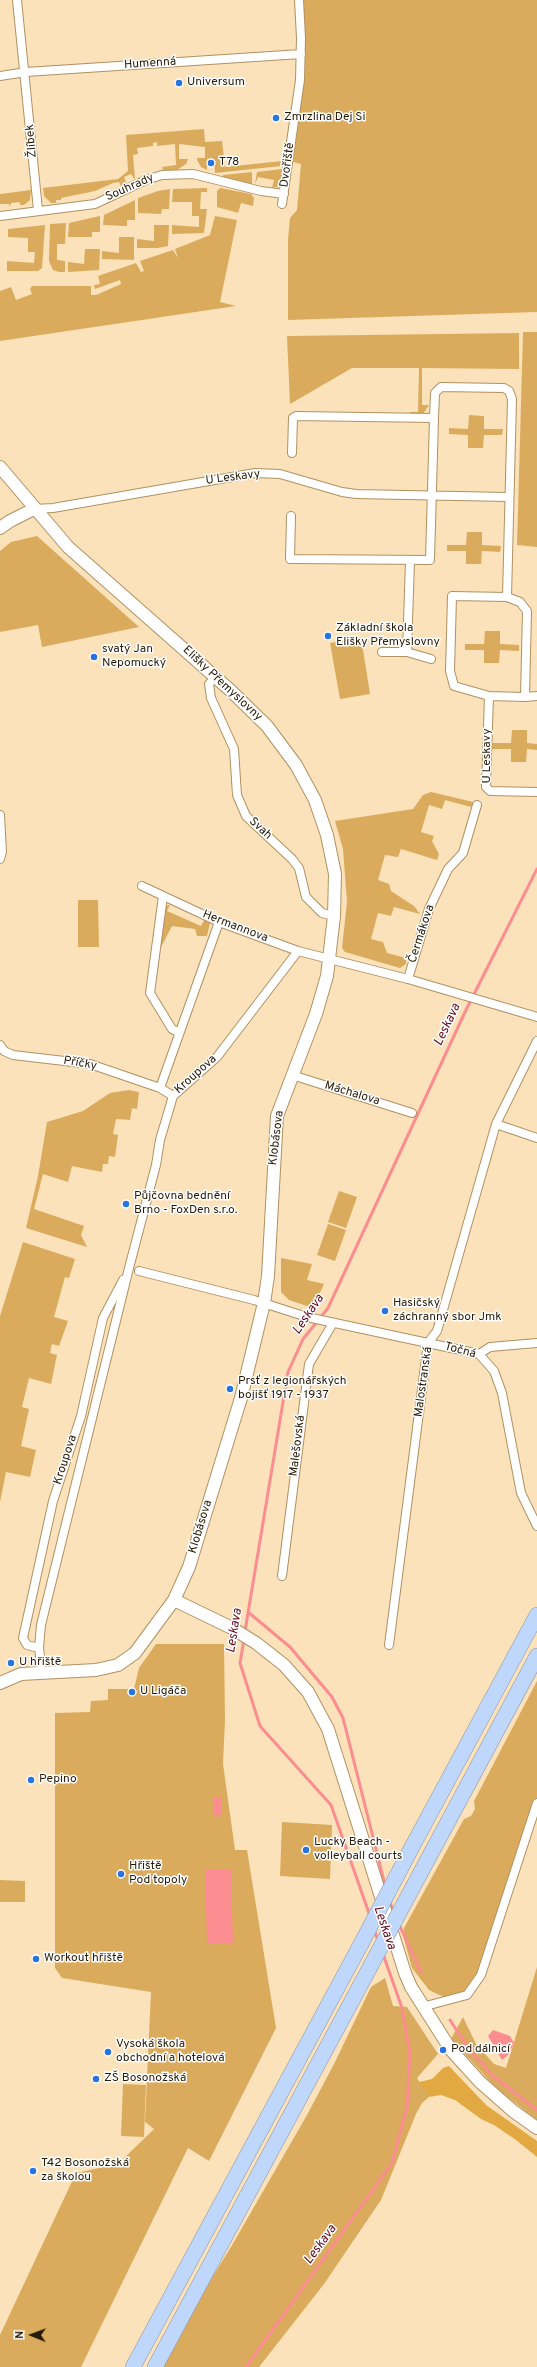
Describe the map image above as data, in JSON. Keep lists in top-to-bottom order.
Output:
{
  "streets": {
    "street": [
      "Humenná",
      "Žlíbek",
      "Dvořiště",
      "Souhrady",
      "U Leskavy",
      "Elišky Přemyslovny",
      "Svah",
      "Hermannova",
      "Čermákova",
      "Příčky",
      "Kroupova",
      "Máchalova",
      "Klobásova",
      "Točná",
      "Malostranská",
      "Malešovská"
    ]
  },
  "crossings": [
    ["Humenná", "Žlíbek"],
    ["Humenná", "Dvořiště"],
    ["Žlíbek", "Souhrady"],
    ["Dvořiště", "Souhrady"],
    ["U Leskavy", "Elišky Přemyslovny"],
    ["Elišky Přemyslovny", "Svah"],
    ["Elišky Přemyslovny", "Hermannova"],
    ["Elišky Přemyslovny", "Čermákova"],
    ["Elišky Přemyslovny", "Klobásova"],
    ["Hermannova", "Čermákova"],
    ["Hermannova", "Kroupova"],
    ["Hermannova", "Klobásova"],
    ["Čermákova", "Klobásova"],
    ["Příčky", "Kroupova"],
    ["Kroupova", "Klobásova"],
    ["Máchalova", "Klobásova"],
    ["Klobásova", "Točná"],
    ["Točná", "Malostranská"],
    ["Točná", "Malešovská"]
  ],
  "water": ["Leskava"],
  "places": [
    "Universum",
    "Zmrzlina Dej Si",
    "T78",
    "Základní škola Elišky Přemyslovny",
    "svatý Jan Nepomucký",
    "Půjčovna bednění Brno - FoxDen s.r.o.",
    "Hasičský záchranný sbor Jmk",
    "Prsť z legionářských bojišť 1917 - 1937",
    "U hřiště",
    "U Ligáča",
    "Pepino",
    "Lucky Beach - volleyball courts",
    "Hřiště Pod topoly",
    "Workout hřiště",
    "Pod dálnicí",
    "Vysoká škola obchodní a hotelová",
    "ZŠ Bosonožská",
    "T42 Bosonožská za školou"
  ],
  "north": "left"
}
